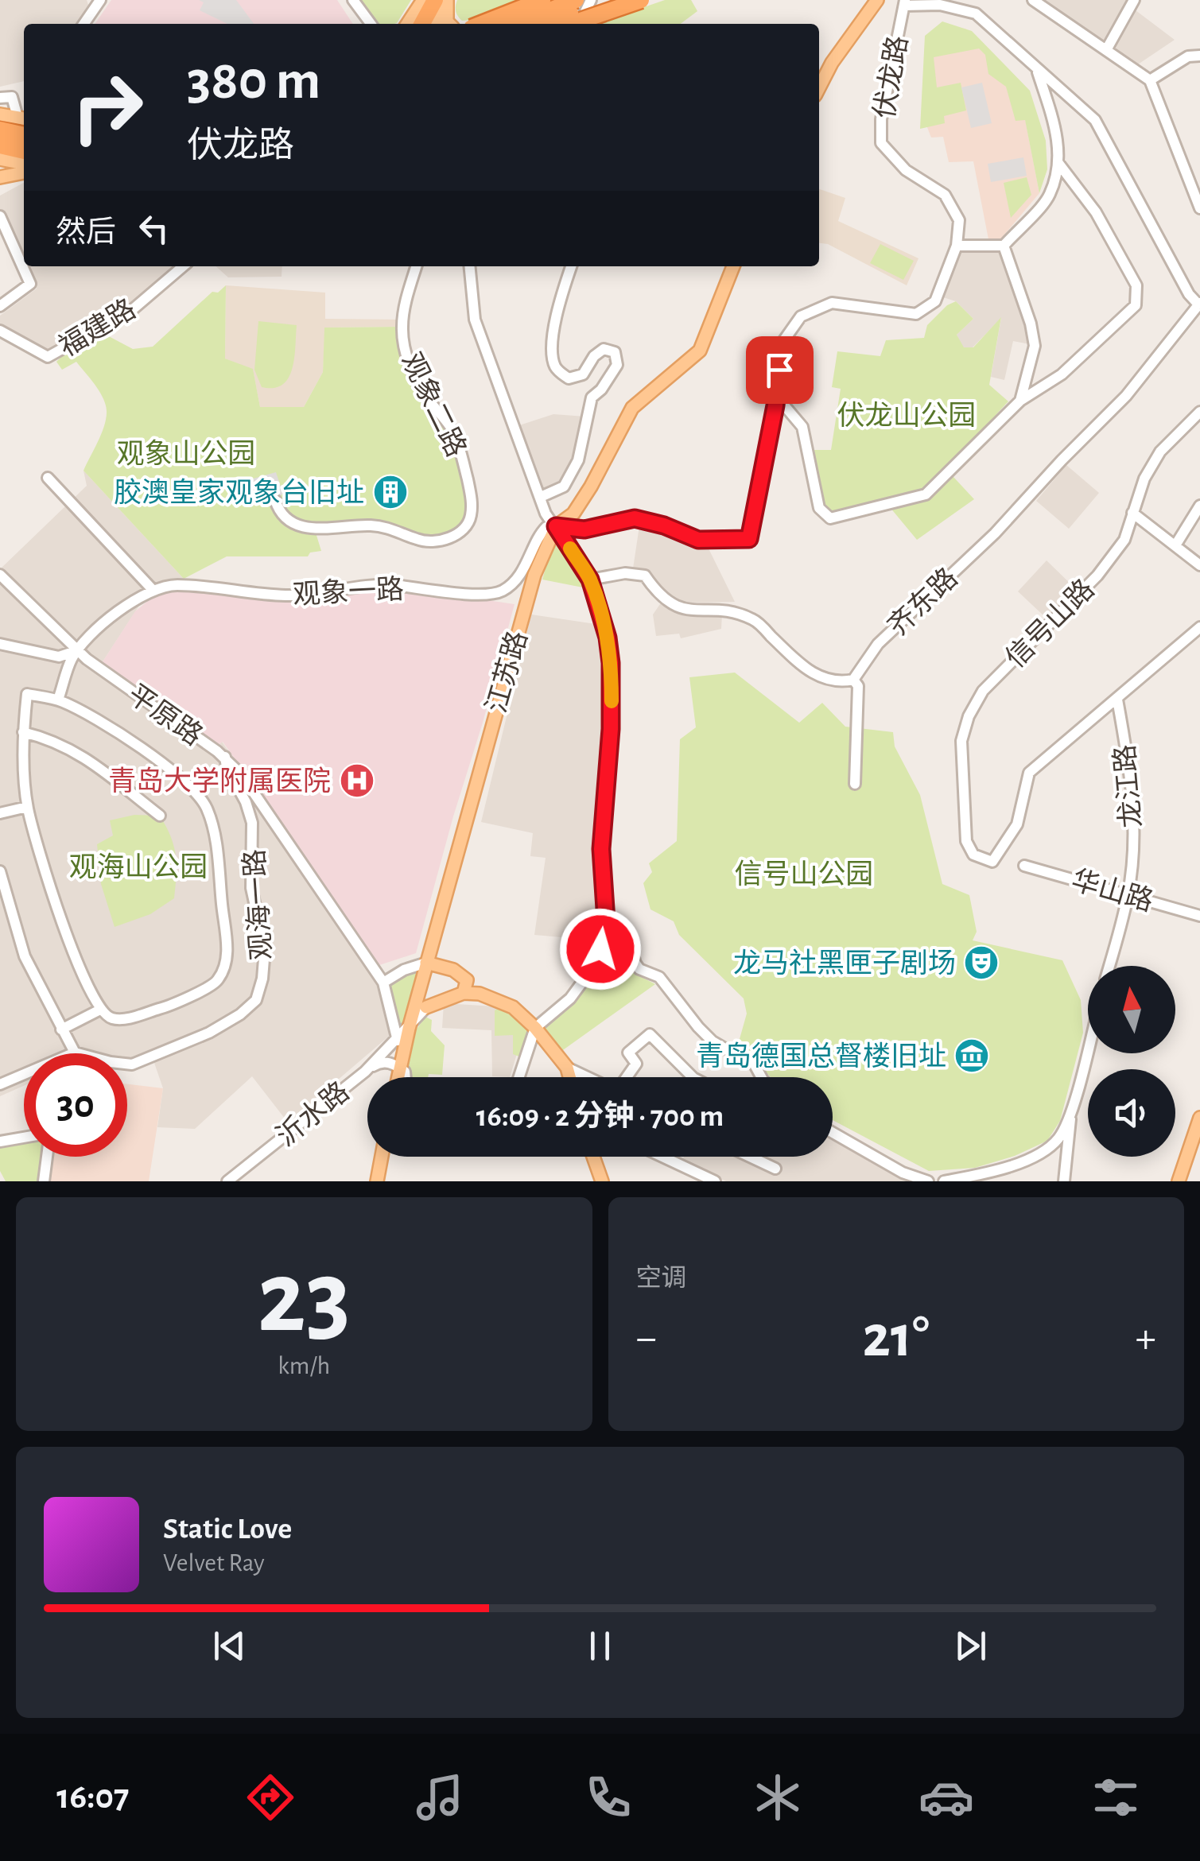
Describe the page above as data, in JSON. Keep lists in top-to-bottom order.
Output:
{
  "streets": {
    "main road": ["江苏路"],
    "street": [
      "伏龙路",
      "福建路",
      "观象二路",
      "观象一路",
      "齐东路",
      "信号山路",
      "平原路",
      "龙江路",
      "华山路",
      "观海一路",
      "沂水路"
    ]
  },
  "crossings": [
    ["伏龙路", "观象一路"],
    ["伏龙路", "齐东路"],
    ["伏龙路", "江苏路"],
    ["观象一路", "江苏路"],
    ["观象一路", "平原路"],
    ["信号山路", "龙江路"],
    ["江苏路", "沂水路"],
    ["平原路", "观海一路"],
    ["平原路", "沂水路"],
    ["龙江路", "华山路"]
  ],
  "parks": [
    "伏龙山公园",
    "观象山公园",
    "观海山公园",
    "信号山公园"
  ],
  "places": {
    "building": ["胶澳皇家观象台旧址"],
    "hospital": ["青岛大学附属医院"],
    "theatre": ["龙马社黑匣子剧场"],
    "museum": ["青岛德国总督楼旧址"]
  },
  "north": "top",
  "page": {
    "turn": ["380 m", "伏龙路"],
    "then": "然后",
    "limit": "30",
    "trip": "16:09 · 2 分钟 · 700 m",
    "tile": [
      ["23", "km/h"],
      "空调"
    ],
    "heat": ["−", "21°", "+"],
    "song": ["Static Love", "Velvet Ray"],
    "tabs": "16:07"
  }
}
